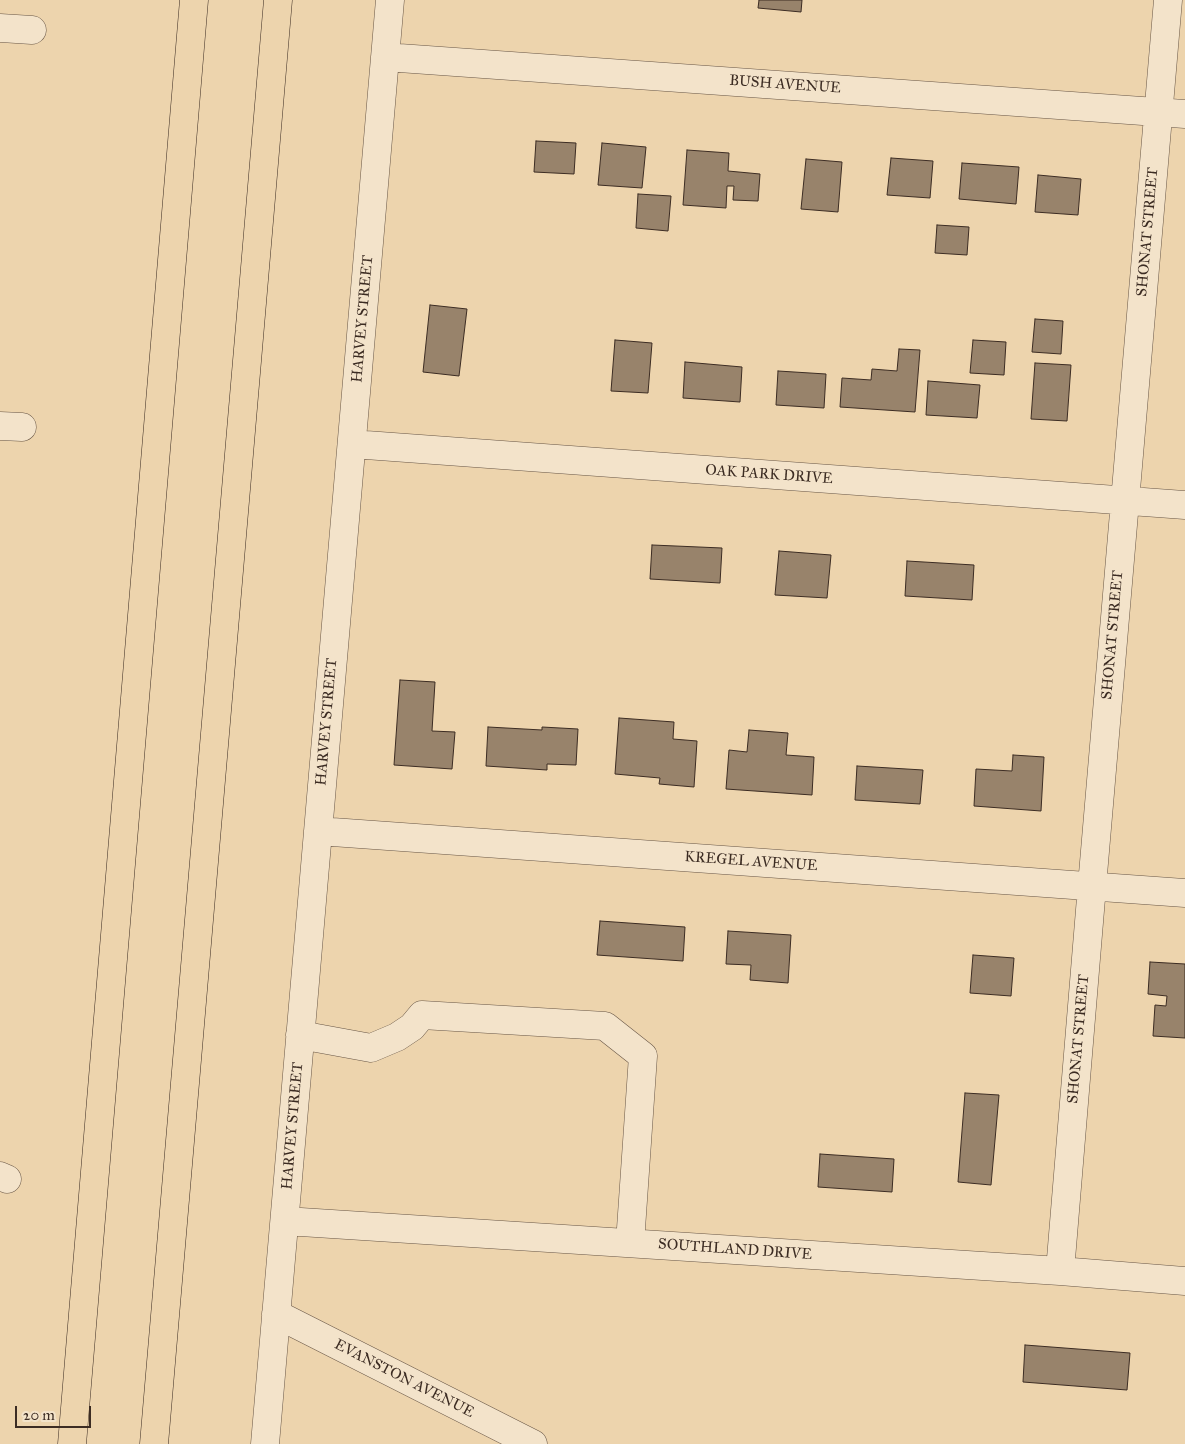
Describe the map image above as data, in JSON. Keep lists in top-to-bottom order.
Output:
{
  "streets": {
    "street": [
      "BUSH AVENUE",
      "SHONAT STREET",
      "HARVEY STREET",
      "OAK PARK DRIVE",
      "KREGEL AVENUE",
      "SOUTHLAND DRIVE",
      "EVANSTON AVENUE"
    ]
  },
  "crossings": [
    ["BUSH AVENUE", "SHONAT STREET"],
    ["BUSH AVENUE", "HARVEY STREET"],
    ["SHONAT STREET", "OAK PARK DRIVE"],
    ["SHONAT STREET", "KREGEL AVENUE"],
    ["SHONAT STREET", "SOUTHLAND DRIVE"],
    ["HARVEY STREET", "OAK PARK DRIVE"],
    ["HARVEY STREET", "KREGEL AVENUE"],
    ["HARVEY STREET", "SOUTHLAND DRIVE"],
    ["HARVEY STREET", "EVANSTON AVENUE"]
  ],
  "scale_bar": "20 m"
}
